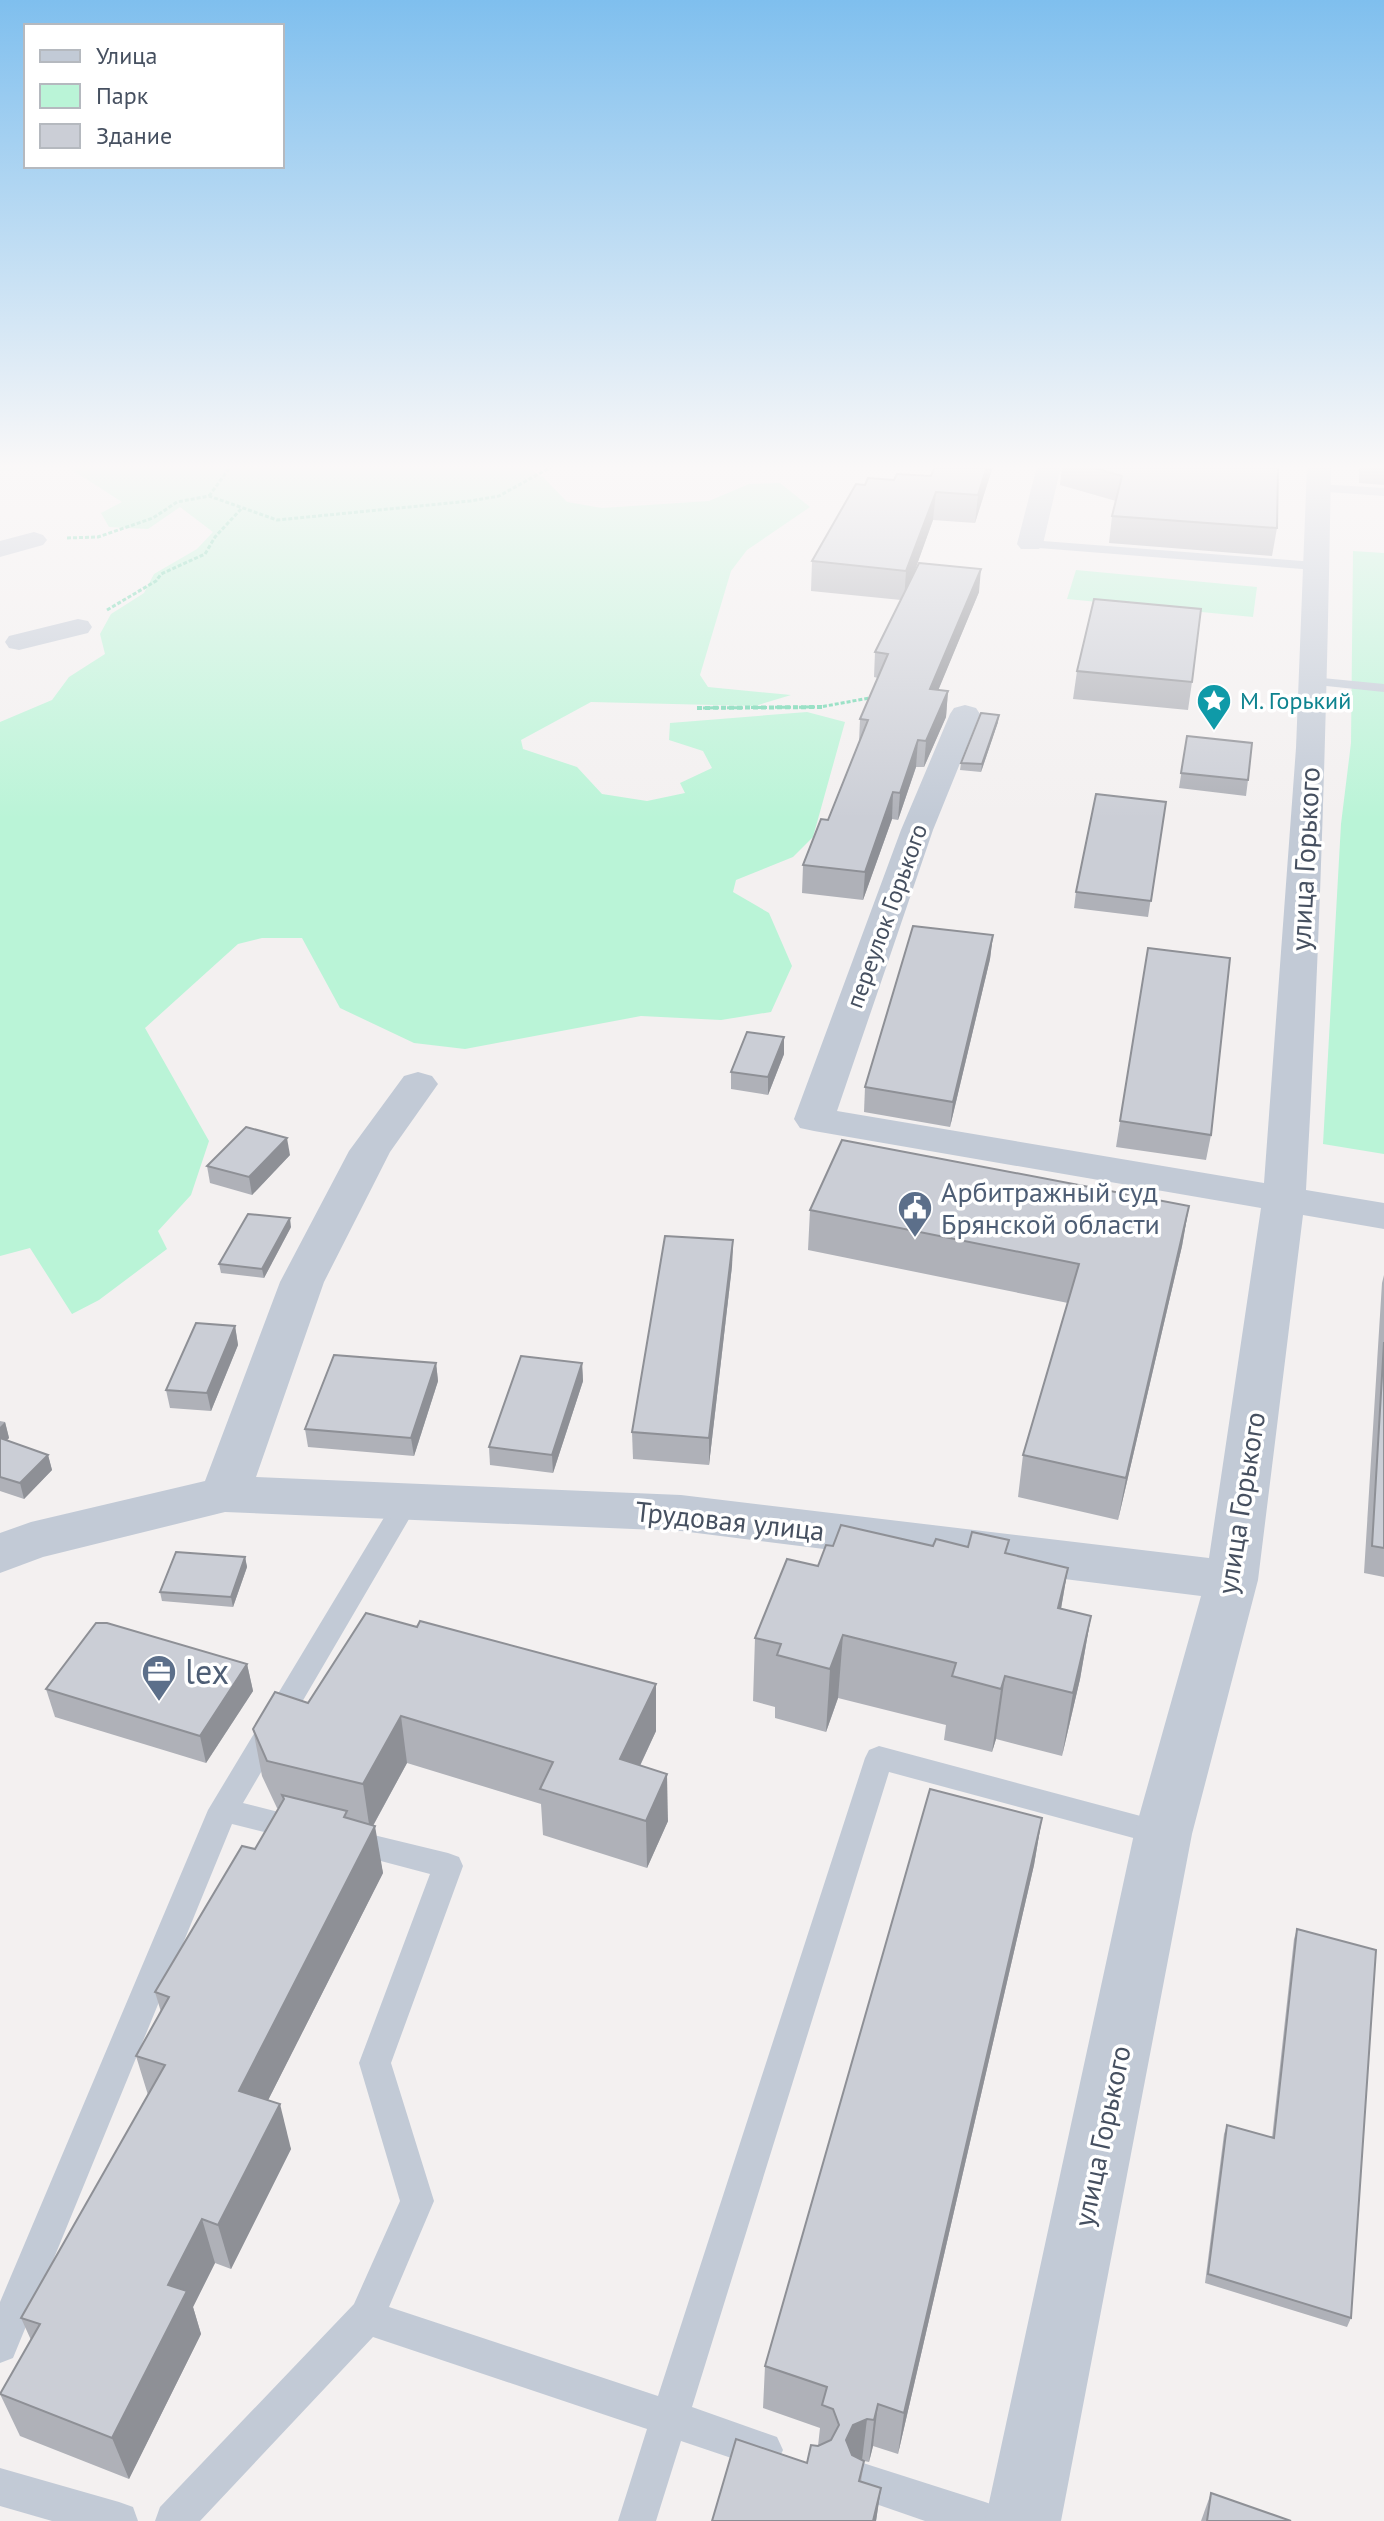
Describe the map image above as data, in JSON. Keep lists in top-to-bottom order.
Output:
{
  "streets": {
    "street": ["улица Горького", "переулок Горького", "Трудовая улица"]
  },
  "crossings": [
    ["улица Горького", "переулок Горького"],
    ["улица Горького", "Трудовая улица"]
  ],
  "places": {
    "place": ["М. Горький"],
    "public building": ["Арбитражный суд Брянской области"],
    "office": ["lex"]
  },
  "legend": ["Улица", "Парк", "Здание"]
}
